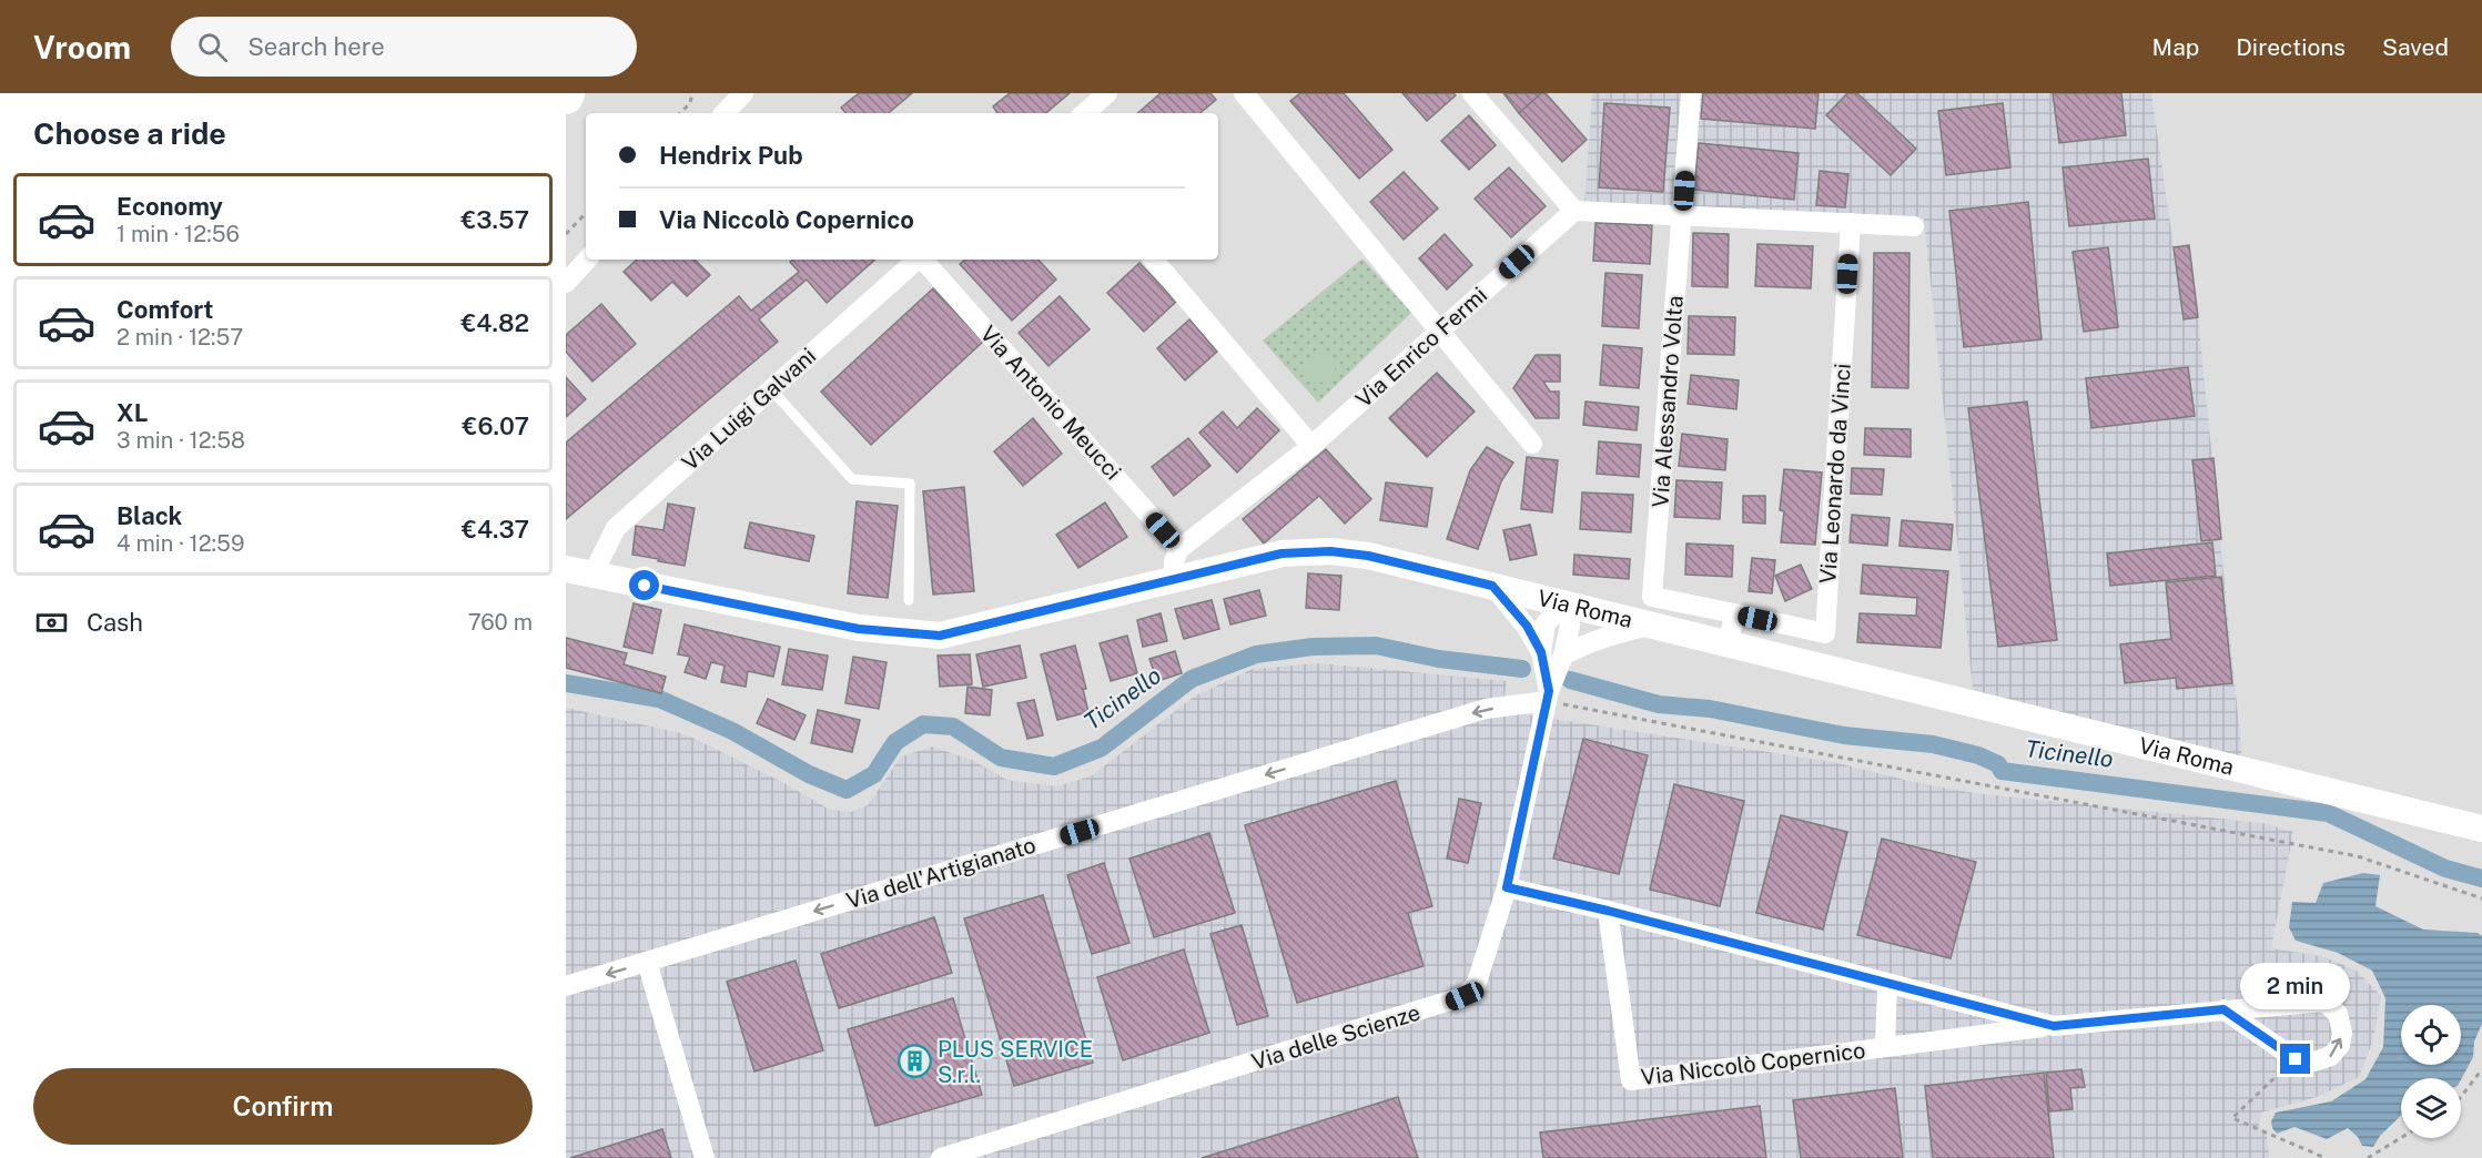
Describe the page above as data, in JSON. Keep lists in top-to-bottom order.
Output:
{
  "streets": {
    "street": [
      "Via Enrico Fermi",
      "Via Alessandro Volta",
      "Via Antonio Meucci",
      "Via Luigi Galvani",
      "Via Leonardo da Vinci",
      "Via Roma",
      "Via dell'Artigianato",
      "Via delle Scienze",
      "Via Niccolò Copernico"
    ]
  },
  "crossings": [
    ["Via Enrico Fermi", "Via Antonio Meucci"],
    ["Via Alessandro Volta", "Via Leonardo da Vinci"],
    ["Via Luigi Galvani", "Via Roma"],
    ["Via Roma", "Via delle Scienze"],
    ["Via dell'Artigianato", "Via delle Scienze"],
    ["Via delle Scienze", "Via Niccolò Copernico"]
  ],
  "one_way": ["Via dell'Artigianato"],
  "water": ["Ticinello"],
  "places": {
    "building": ["PLUS SERVICE S.r.l."]
  },
  "page": {
    "header": "Vroom",
    "search": "Search here",
    "nav": ["Map", "Directions", "Saved"],
    "heading": "Choose a ride",
    "banner": ["Hendrix Pub", "Via Niccolò Copernico"],
    "list": [
      {
        "name": "Economy",
        "note": "1 min · 12:56",
        "value": "€3.57"
      },
      {
        "name": "Comfort",
        "note": "2 min · 12:57",
        "value": "€4.82"
      },
      {
        "name": "XL",
        "note": "3 min · 12:58",
        "value": "€6.07"
      },
      {
        "name": "Black",
        "note": "4 min · 12:59",
        "value": "€4.37"
      }
    ],
    "pay": ["Cash", "760 m"],
    "bubble": "2 min",
    "buttons": "Confirm"
  }
}
